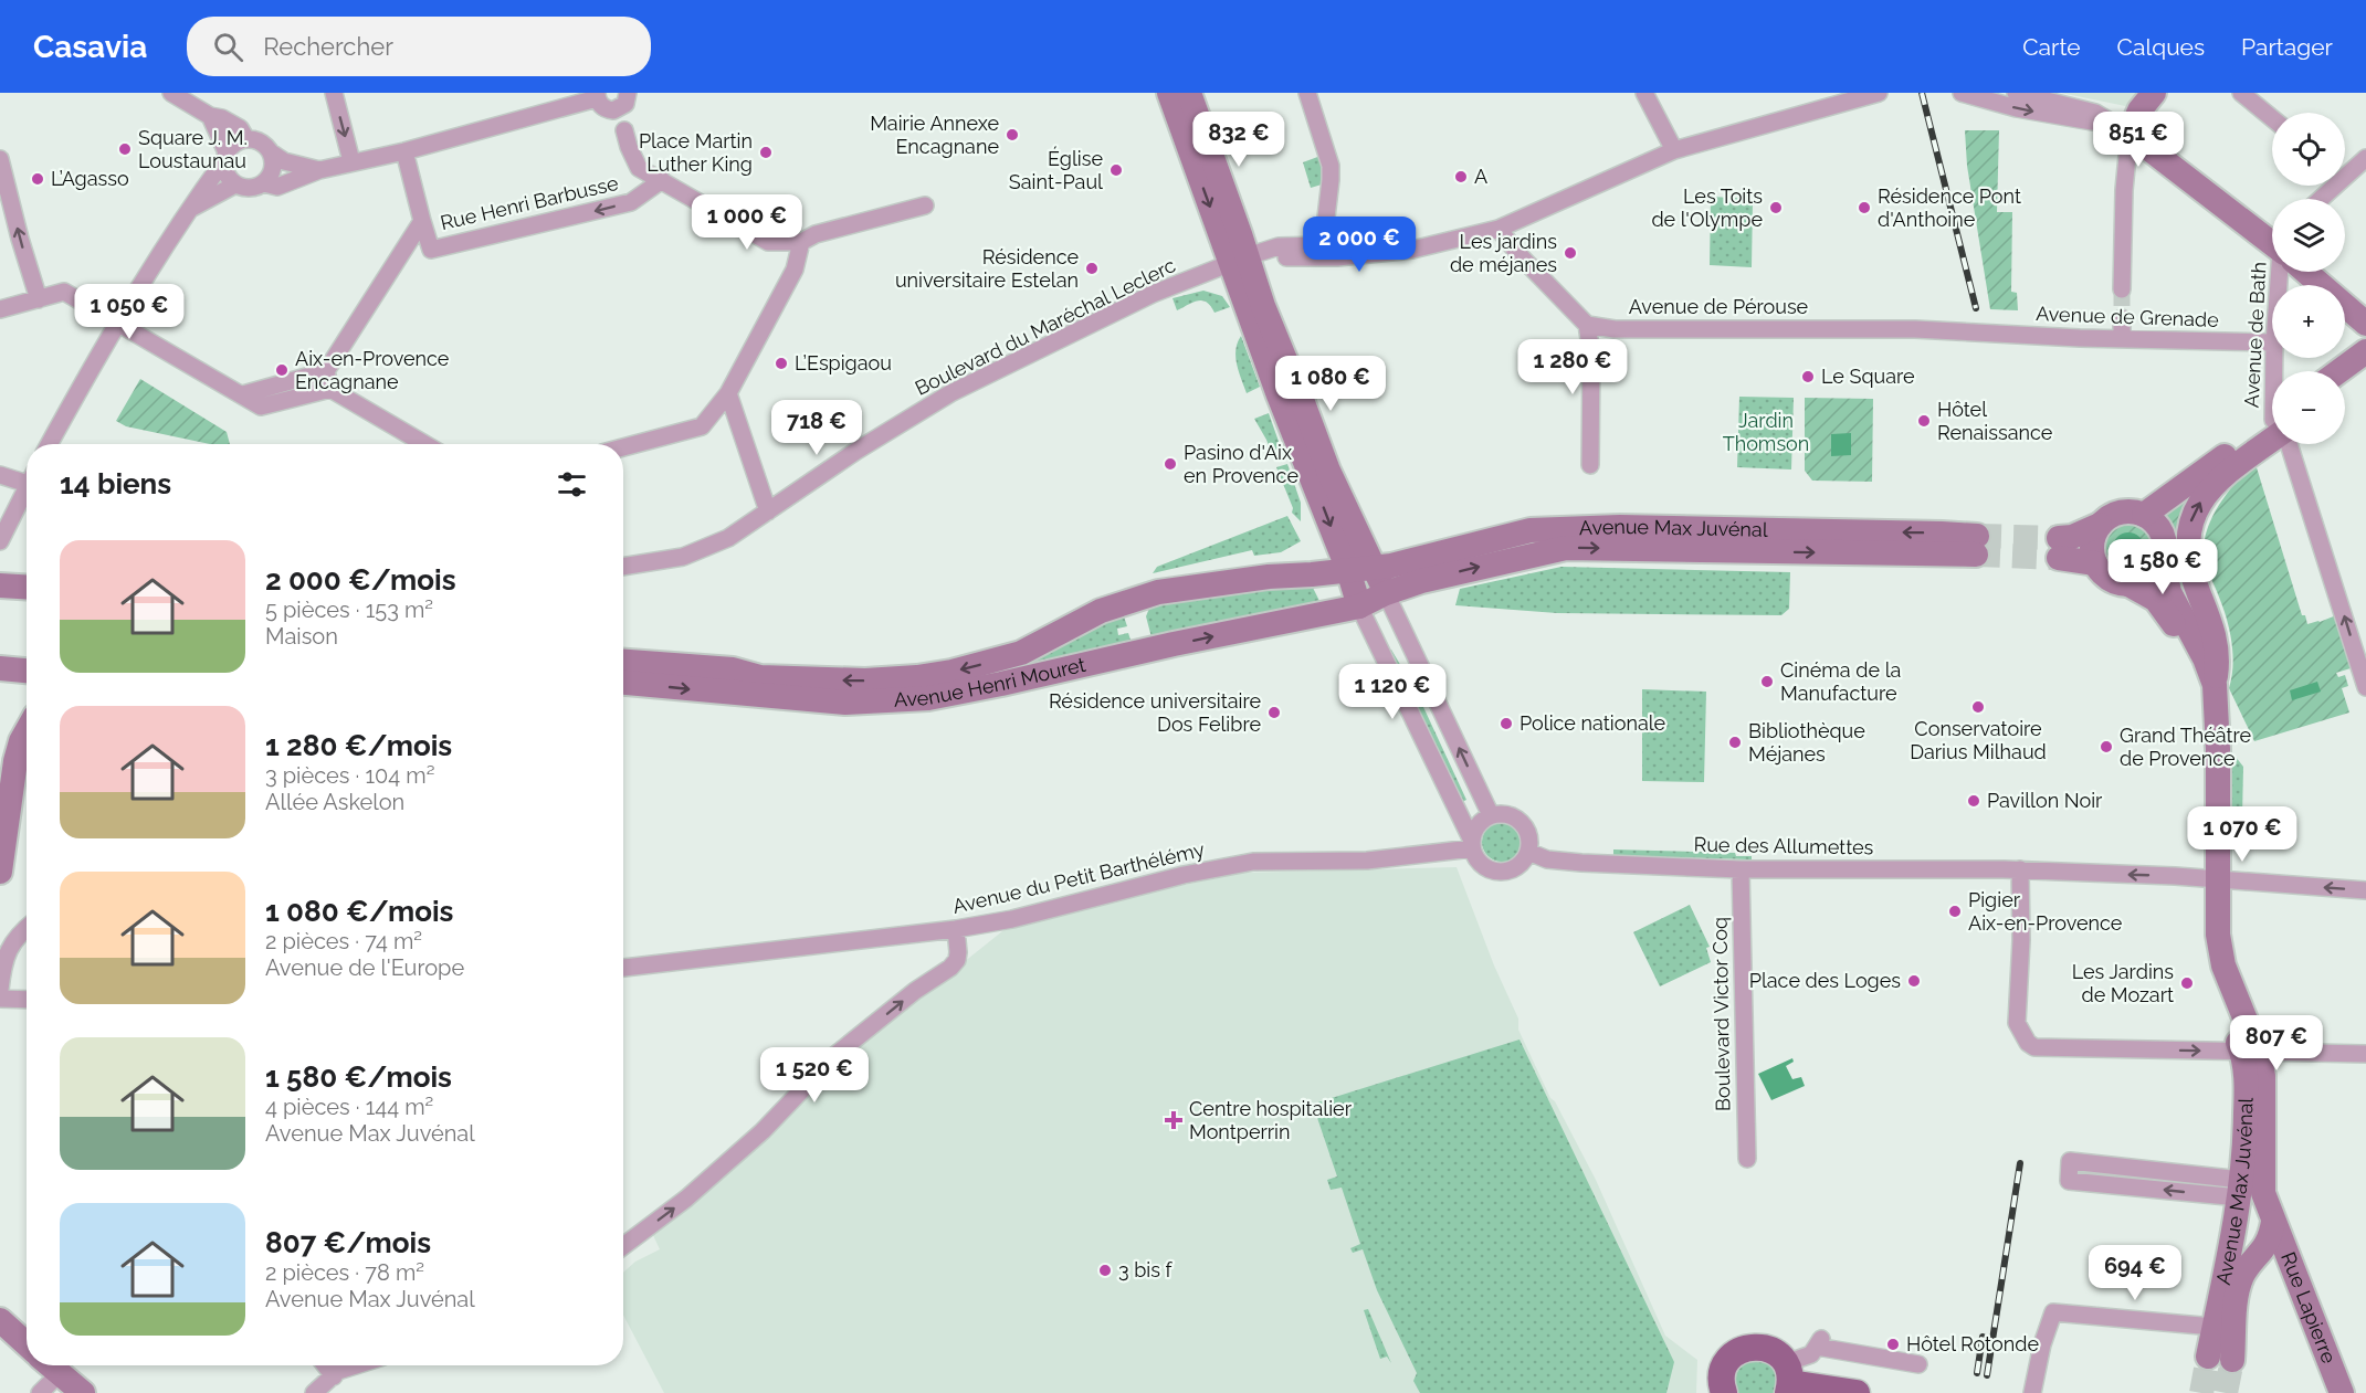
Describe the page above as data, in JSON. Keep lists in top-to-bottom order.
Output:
{
  "streets": {
    "main road": ["Avenue Max Juvénal", "Avenue Henri Mouret", "Rue Lapierre"],
    "street": [
      "Rue Henri Barbusse",
      "Avenue de Pérouse",
      "Avenue de Grenade",
      "Boulevard du Maréchal Leclerc",
      "Avenue de Bath",
      "Rue des Allumettes",
      "Avenue du Petit Barthélémy",
      "Boulevard Victor Coq"
    ]
  },
  "crossings": [
    ["Avenue de Pérouse", "Avenue de Grenade"],
    ["Avenue Max Juvénal", "Avenue Henri Mouret"],
    ["Avenue Max Juvénal", "Rue des Allumettes"],
    ["Avenue Max Juvénal", "Rue Lapierre"],
    ["Rue des Allumettes", "Avenue du Petit Barthélémy"],
    ["Rue des Allumettes", "Boulevard Victor Coq"]
  ],
  "one_way": ["Avenue de Bath", "Rue des Allumettes"],
  "parks": ["Jardin Thomson"],
  "places": {
    "other": [
      "Mairie Annexe Encagnane",
      "Square J. M. Loustaunau",
      "Place Martin Luther King",
      "Église Saint-Paul",
      "A",
      "L’Agasso",
      "Les Toits de l'Olympe",
      "Résidence Pont d'Anthoine",
      "Les jardins de méjanes",
      "Résidence universitaire Estelan",
      "L’Espigaou",
      "Aix-en-Provence Encagnane",
      "Le Square",
      "Hôtel Renaissance",
      "Pasino d'Aix en Provence",
      "Cinéma de la Manufacture",
      "Conservatoire Darius Milhaud",
      "Résidence universitaire Dos Felibre",
      "Police nationale",
      "Bibliothèque Méjanes",
      "Grand Théâtre de Provence",
      "Pavillon Noir",
      "Pigier Aix-en-Provence",
      "Place des Loges",
      "Les Jardins de Mozart",
      "3 bis f",
      "Hôtel Rotonde"
    ],
    "health": ["Centre hospitalier Montperrin"]
  },
  "page": {
    "header": "Casavia",
    "search": "Rechercher",
    "nav": ["Carte", "Calques", "Partager"],
    "price": [
      "832 €",
      "851 €",
      "1 000 €",
      "2 000 €",
      "1 050 €",
      "1 280 €",
      "1 080 €",
      "718 €",
      "1 580 €",
      "1 120 €",
      "1 070 €",
      "807 €",
      "1 520 €",
      "694 €"
    ],
    "map_buttons": ["+", "−"],
    "heading": "14 biens",
    "list": [
      {
        "name": "2 000 €/mois",
        "note": "5 pièces · 153 m² · Maison"
      },
      {
        "name": "1 280 €/mois",
        "note": "3 pièces · 104 m² · Allée Askelon"
      },
      {
        "name": "1 080 €/mois",
        "note": "2 pièces · 74 m² · Avenue de l'Europe"
      },
      {
        "name": "1 580 €/mois",
        "note": "4 pièces · 144 m² · Avenue Max Juvénal"
      },
      {
        "name": "807 €/mois",
        "note": "2 pièces · 78 m² · Avenue Max Juvénal"
      }
    ]
  }
}
